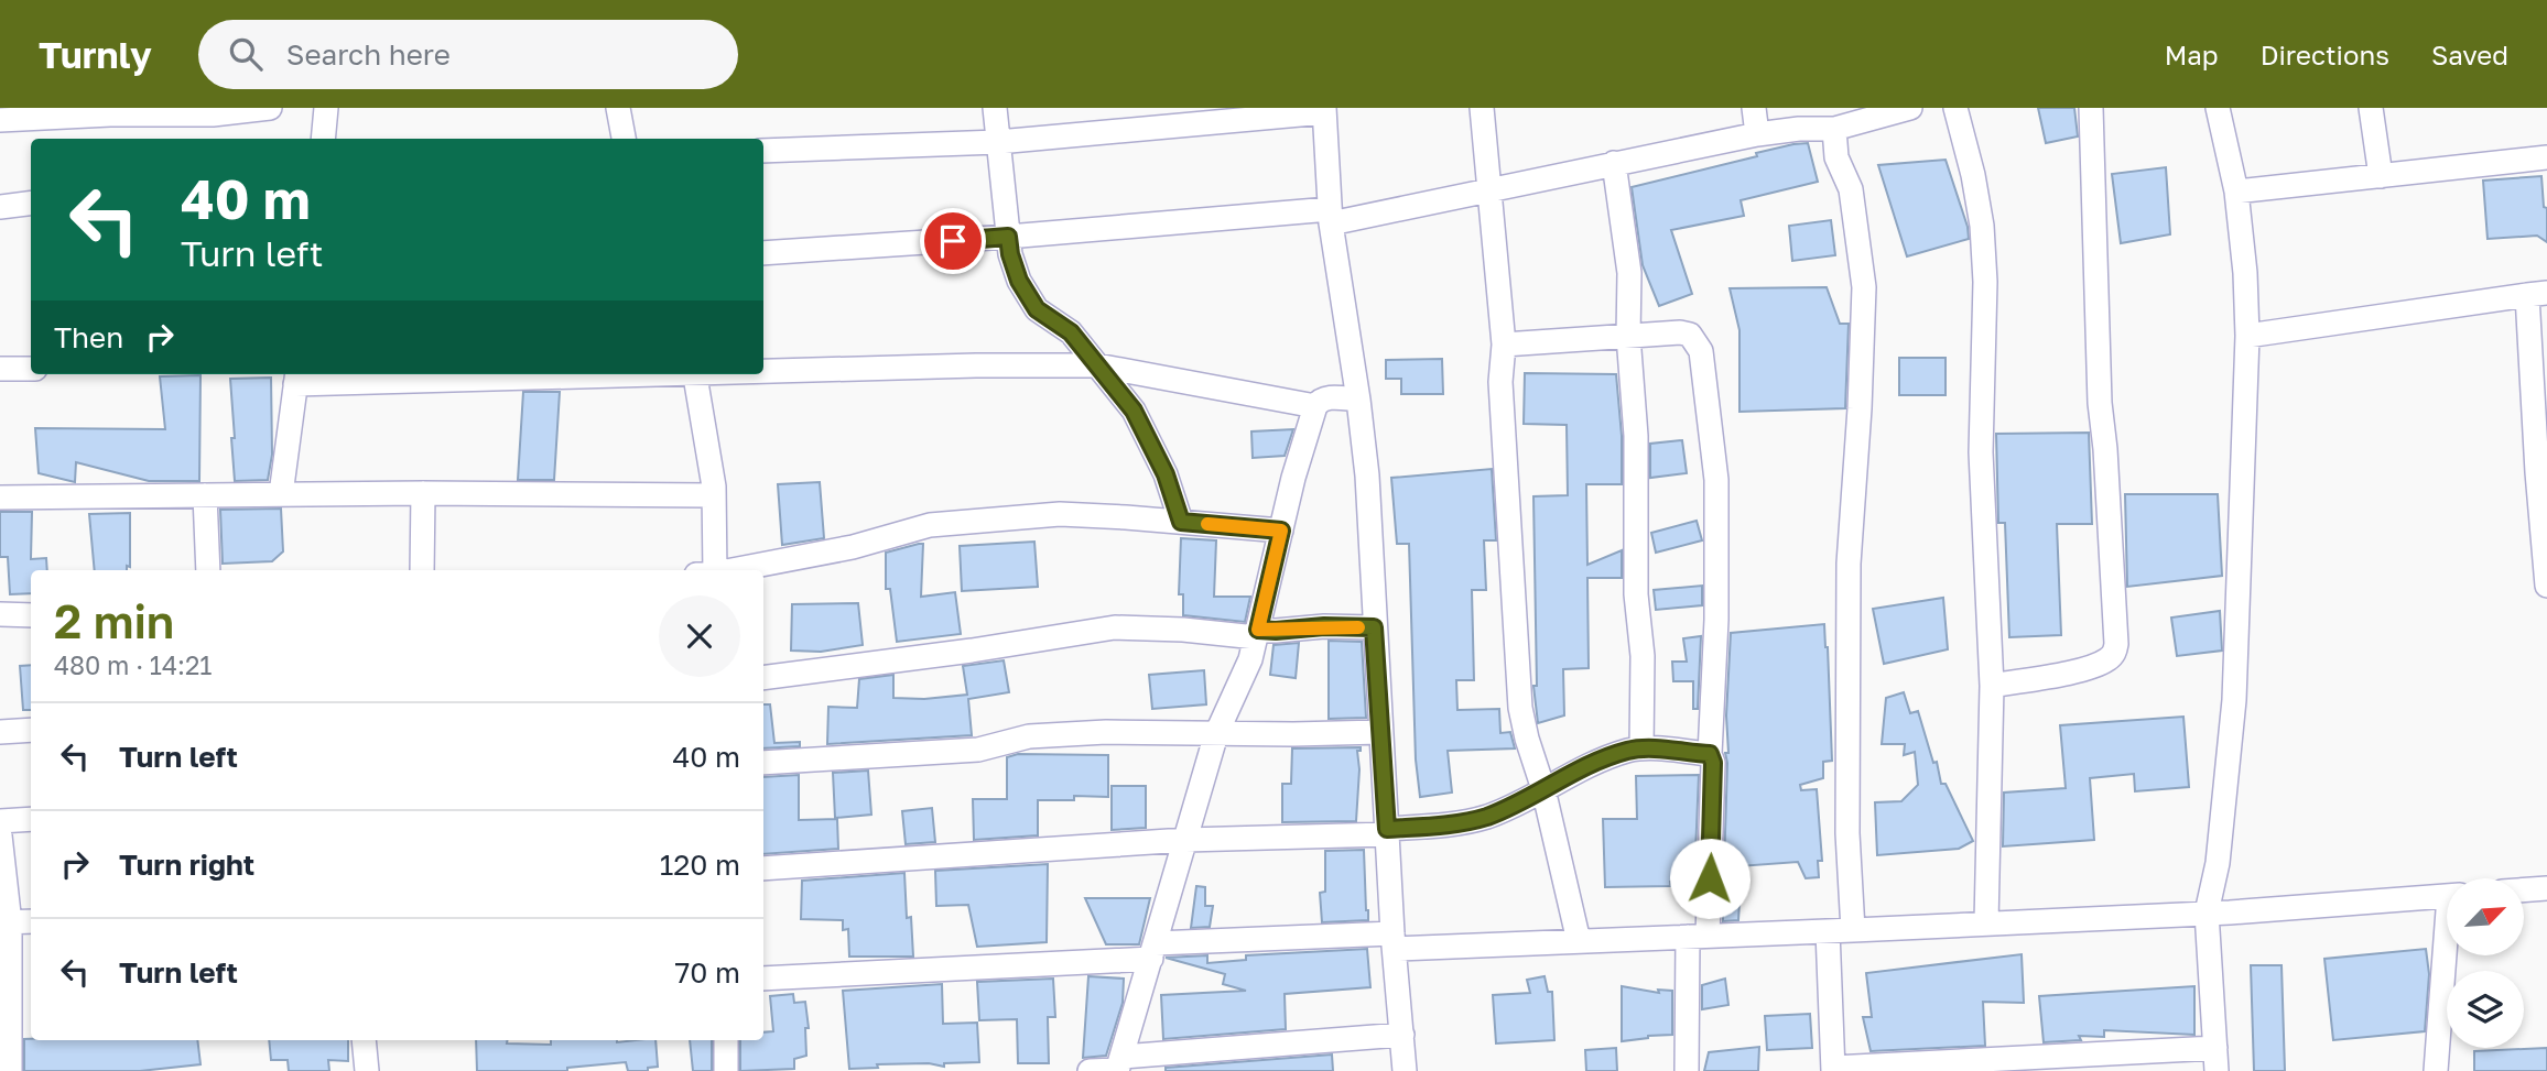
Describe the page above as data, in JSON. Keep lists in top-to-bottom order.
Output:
{
  "north": "top right",
  "page": {
    "header": "Turnly",
    "search": "Search here",
    "nav": ["Map", "Directions", "Saved"],
    "turn": ["40 m", "Turn left"],
    "then": "Then",
    "heading": ["2 min", "480 m · 14:21"],
    "list": [
      {
        "name": "Turn left",
        "value": "40 m"
      },
      {
        "name": "Turn right",
        "value": "120 m"
      },
      {
        "name": "Turn left",
        "value": "70 m"
      }
    ]
  }
}
